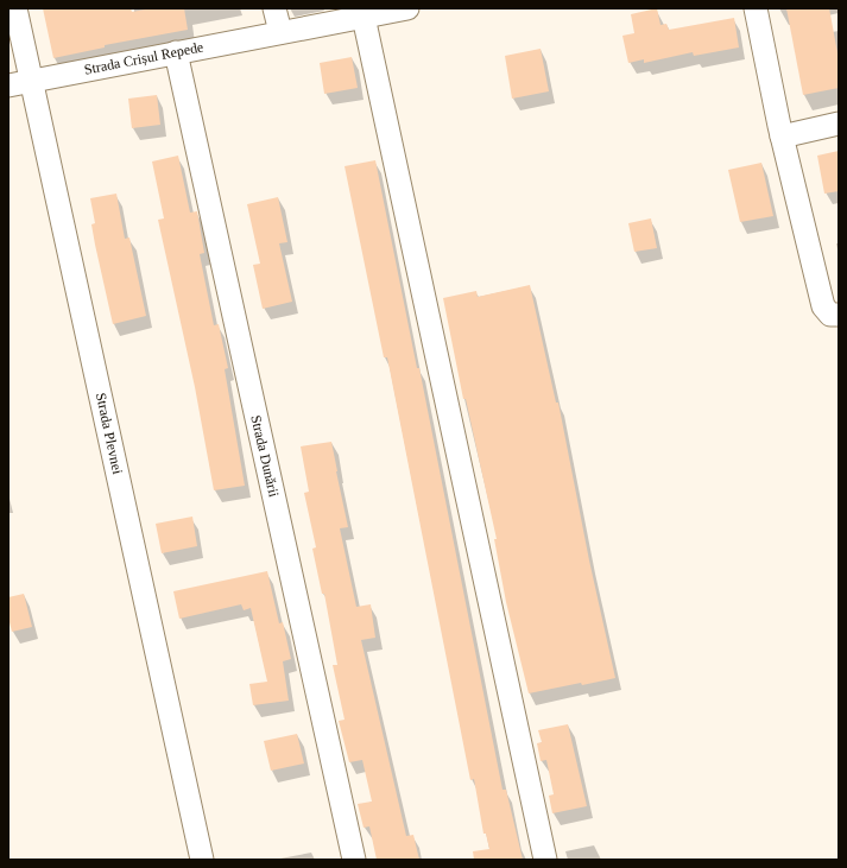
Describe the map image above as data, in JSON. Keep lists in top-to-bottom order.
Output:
{
  "streets": {
    "street": ["Strada Crișul Repede", "Strada Plevnei", "Strada Dunării"]
  },
  "crossings": [
    ["Strada Crișul Repede", "Strada Plevnei"],
    ["Strada Crișul Repede", "Strada Dunării"]
  ]
}
